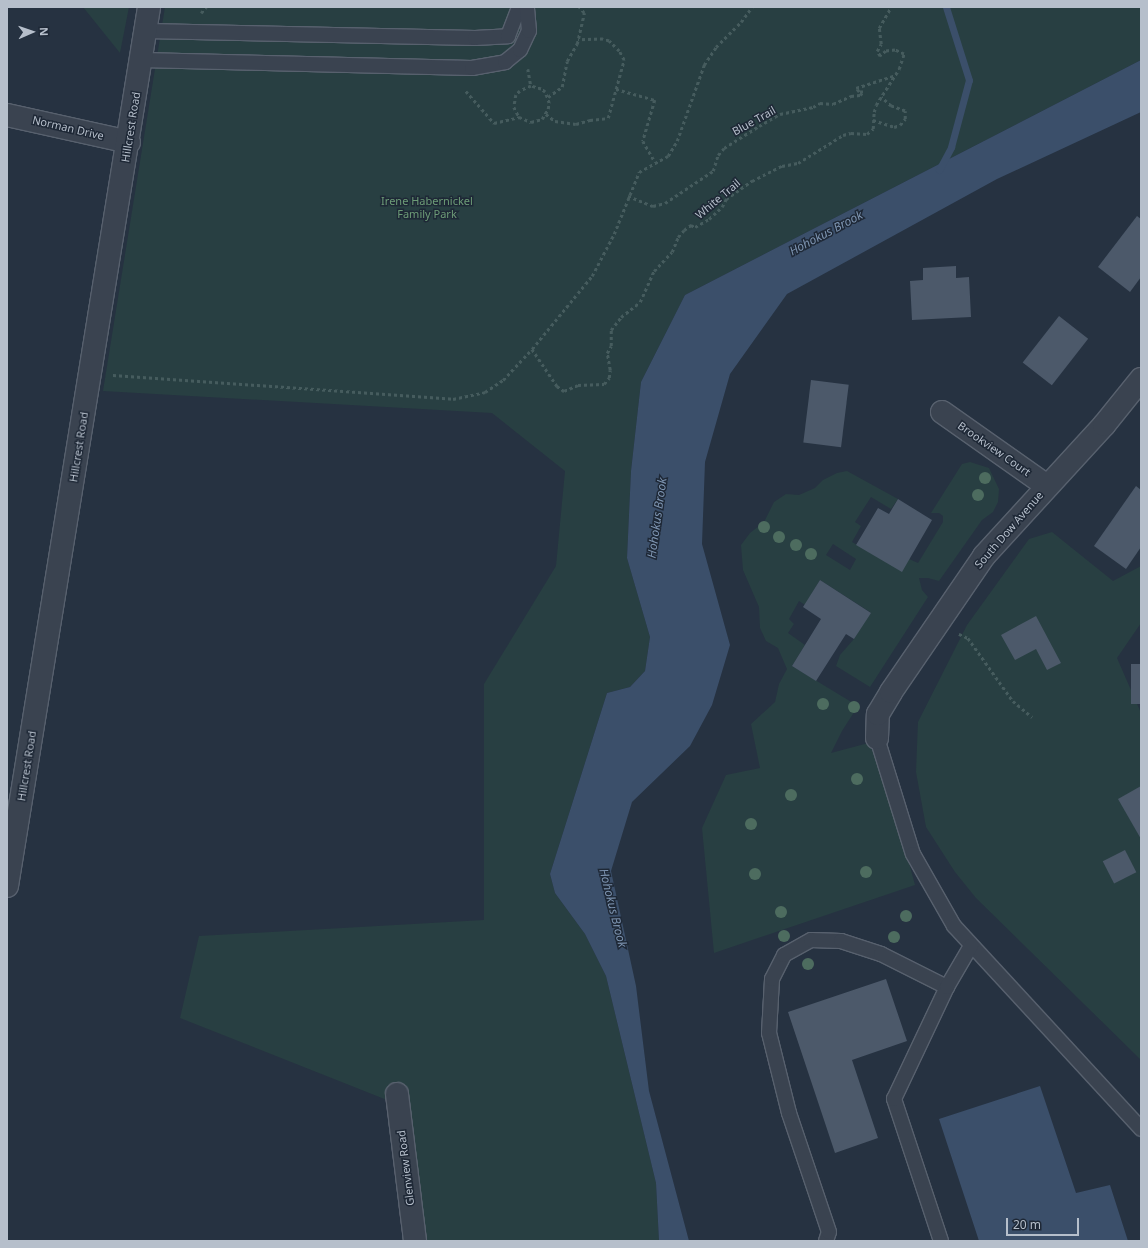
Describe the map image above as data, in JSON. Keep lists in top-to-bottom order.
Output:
{
  "streets": {
    "street": [
      "Hillcrest Road",
      "Norman Drive",
      "Brookview Court",
      "South Dow Avenue",
      "Glenview Road"
    ],
    "path": ["Blue Trail", "White Trail"]
  },
  "crossings": [
    ["Blue Trail", "White Trail"],
    ["Hillcrest Road", "Norman Drive"],
    ["Brookview Court", "South Dow Avenue"]
  ],
  "water": ["Hohokus Brook"],
  "parks": ["Irene Habernickel Family Park"],
  "scale_bar": "20 m",
  "north": "right"
}
